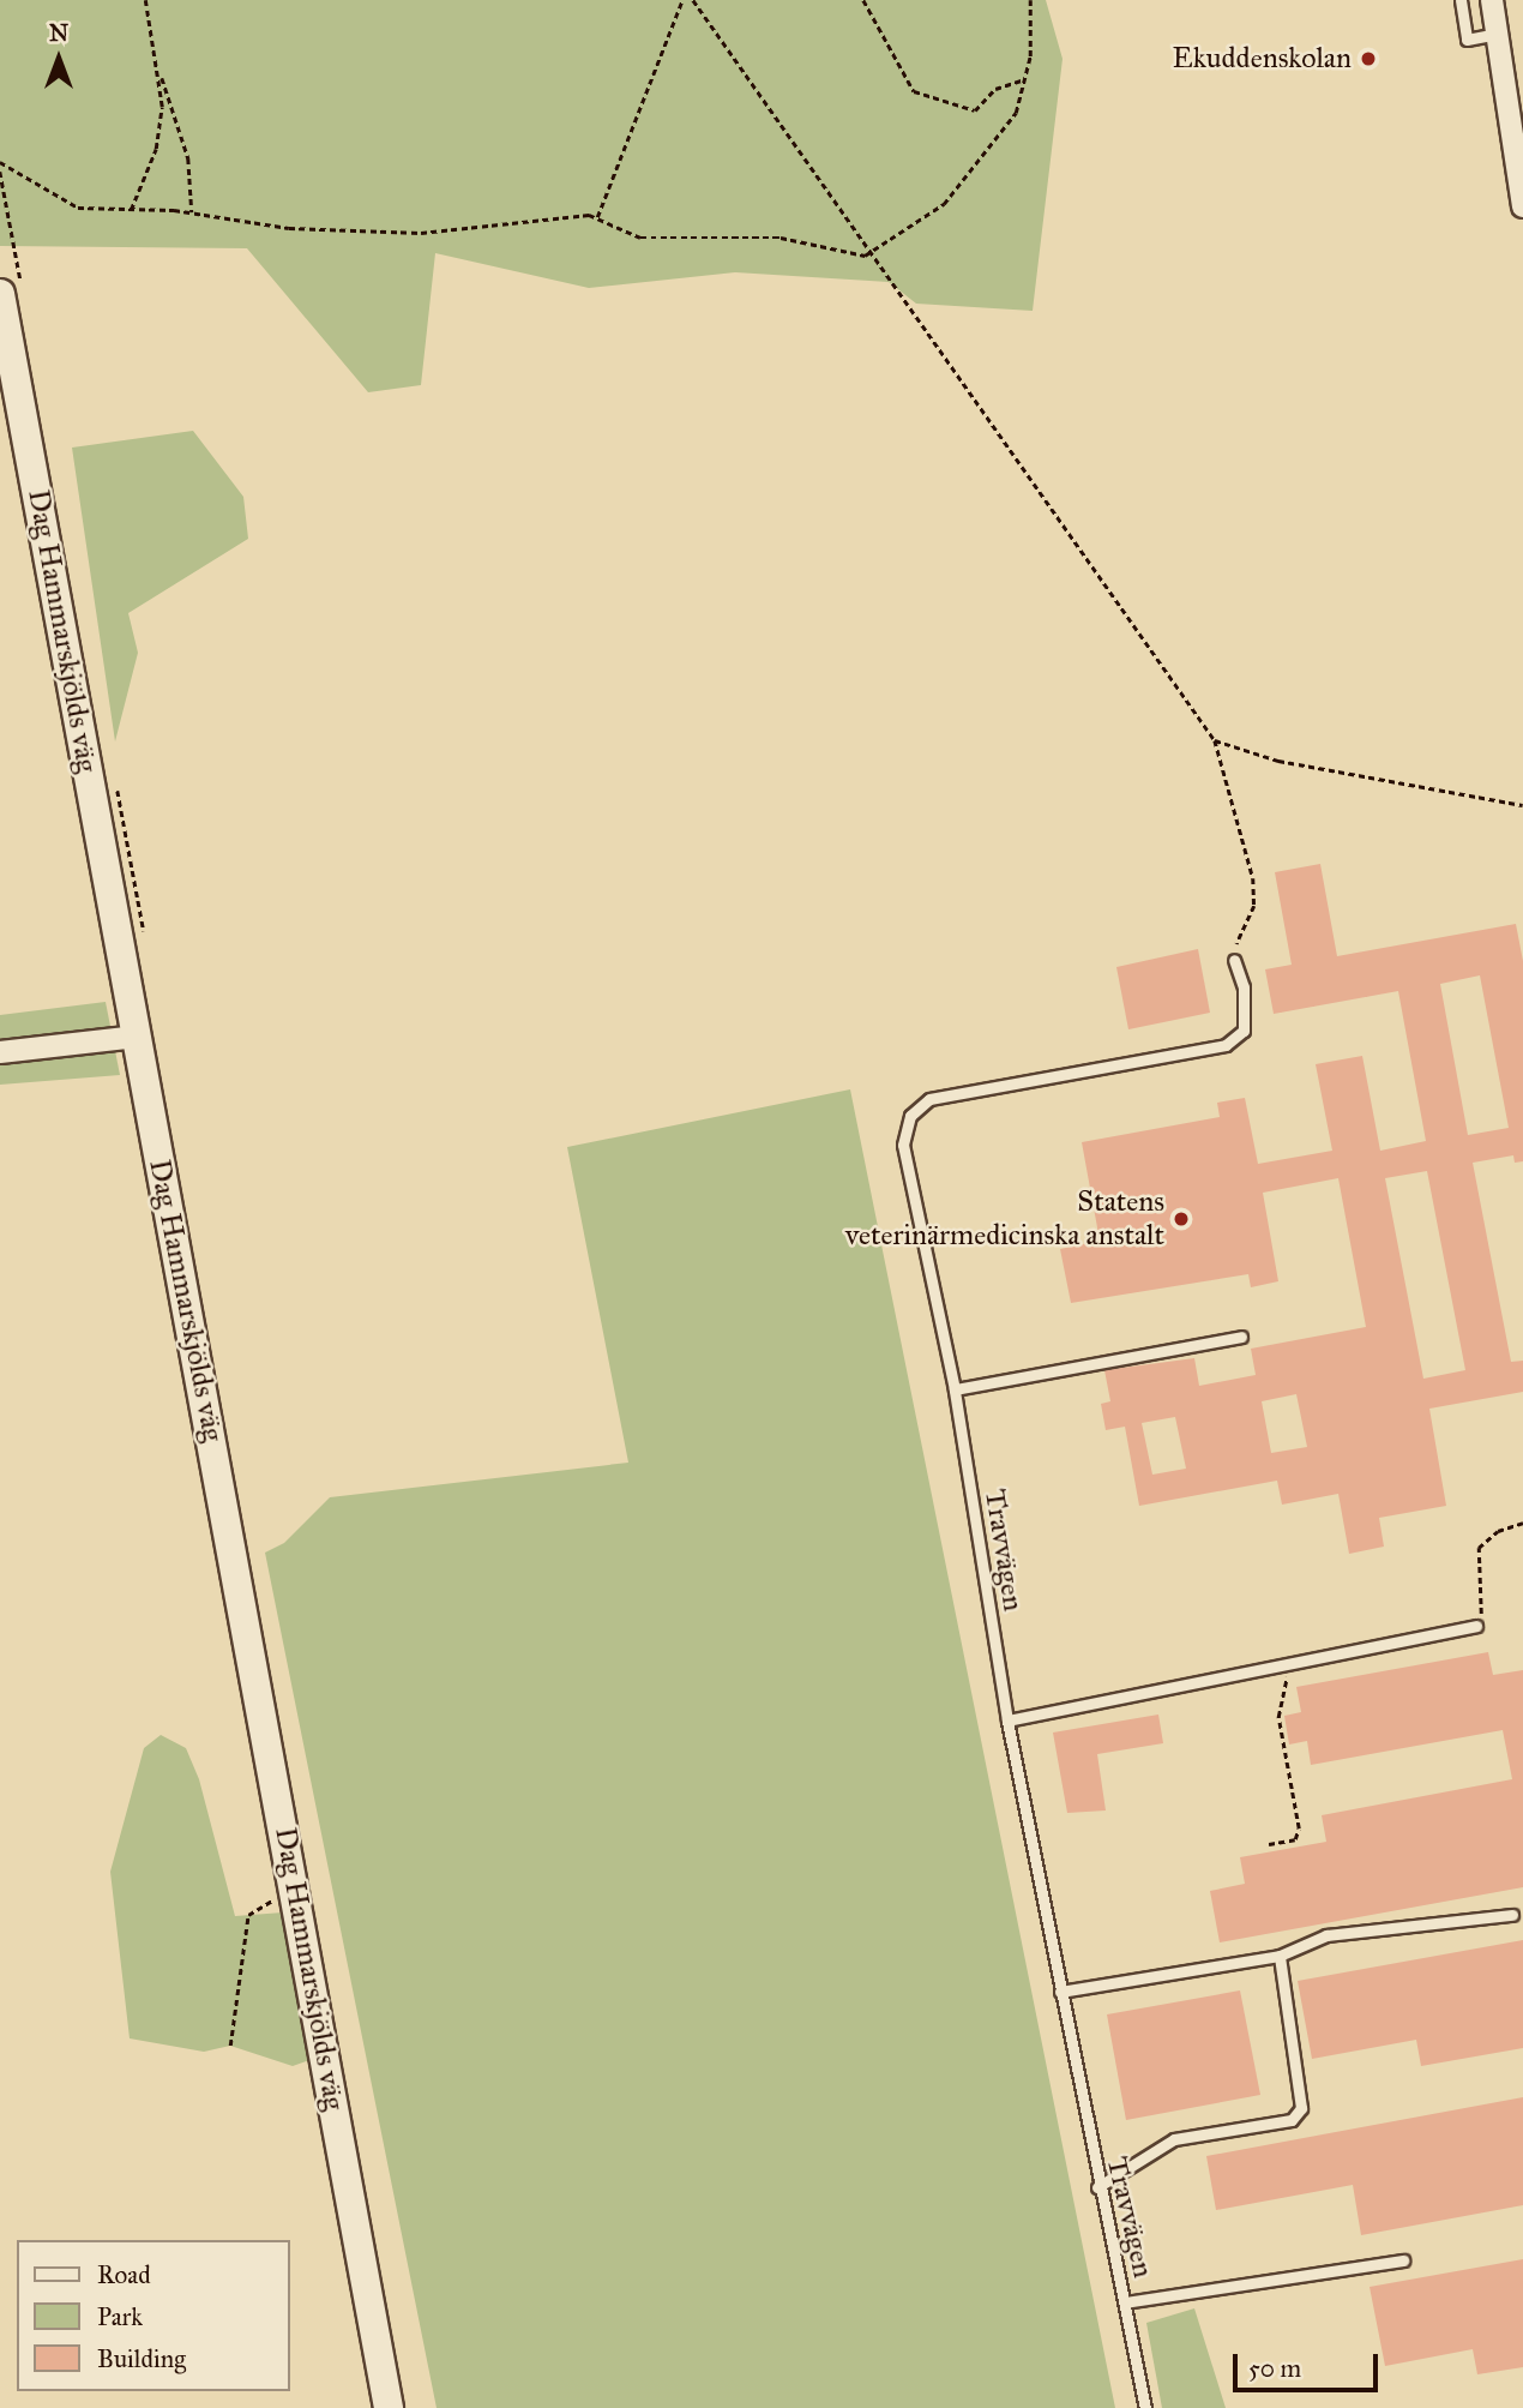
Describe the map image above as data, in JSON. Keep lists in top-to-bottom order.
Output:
{
  "streets": {
    "main road": ["Dag Hammarskjölds väg"],
    "lane": ["Travvägen"]
  },
  "places": ["Ekuddenskolan", "Statens veterinärmedicinska anstalt"],
  "legend": ["Road", "Park", "Building"],
  "scale_bar": "50 m",
  "north": "top"
}
